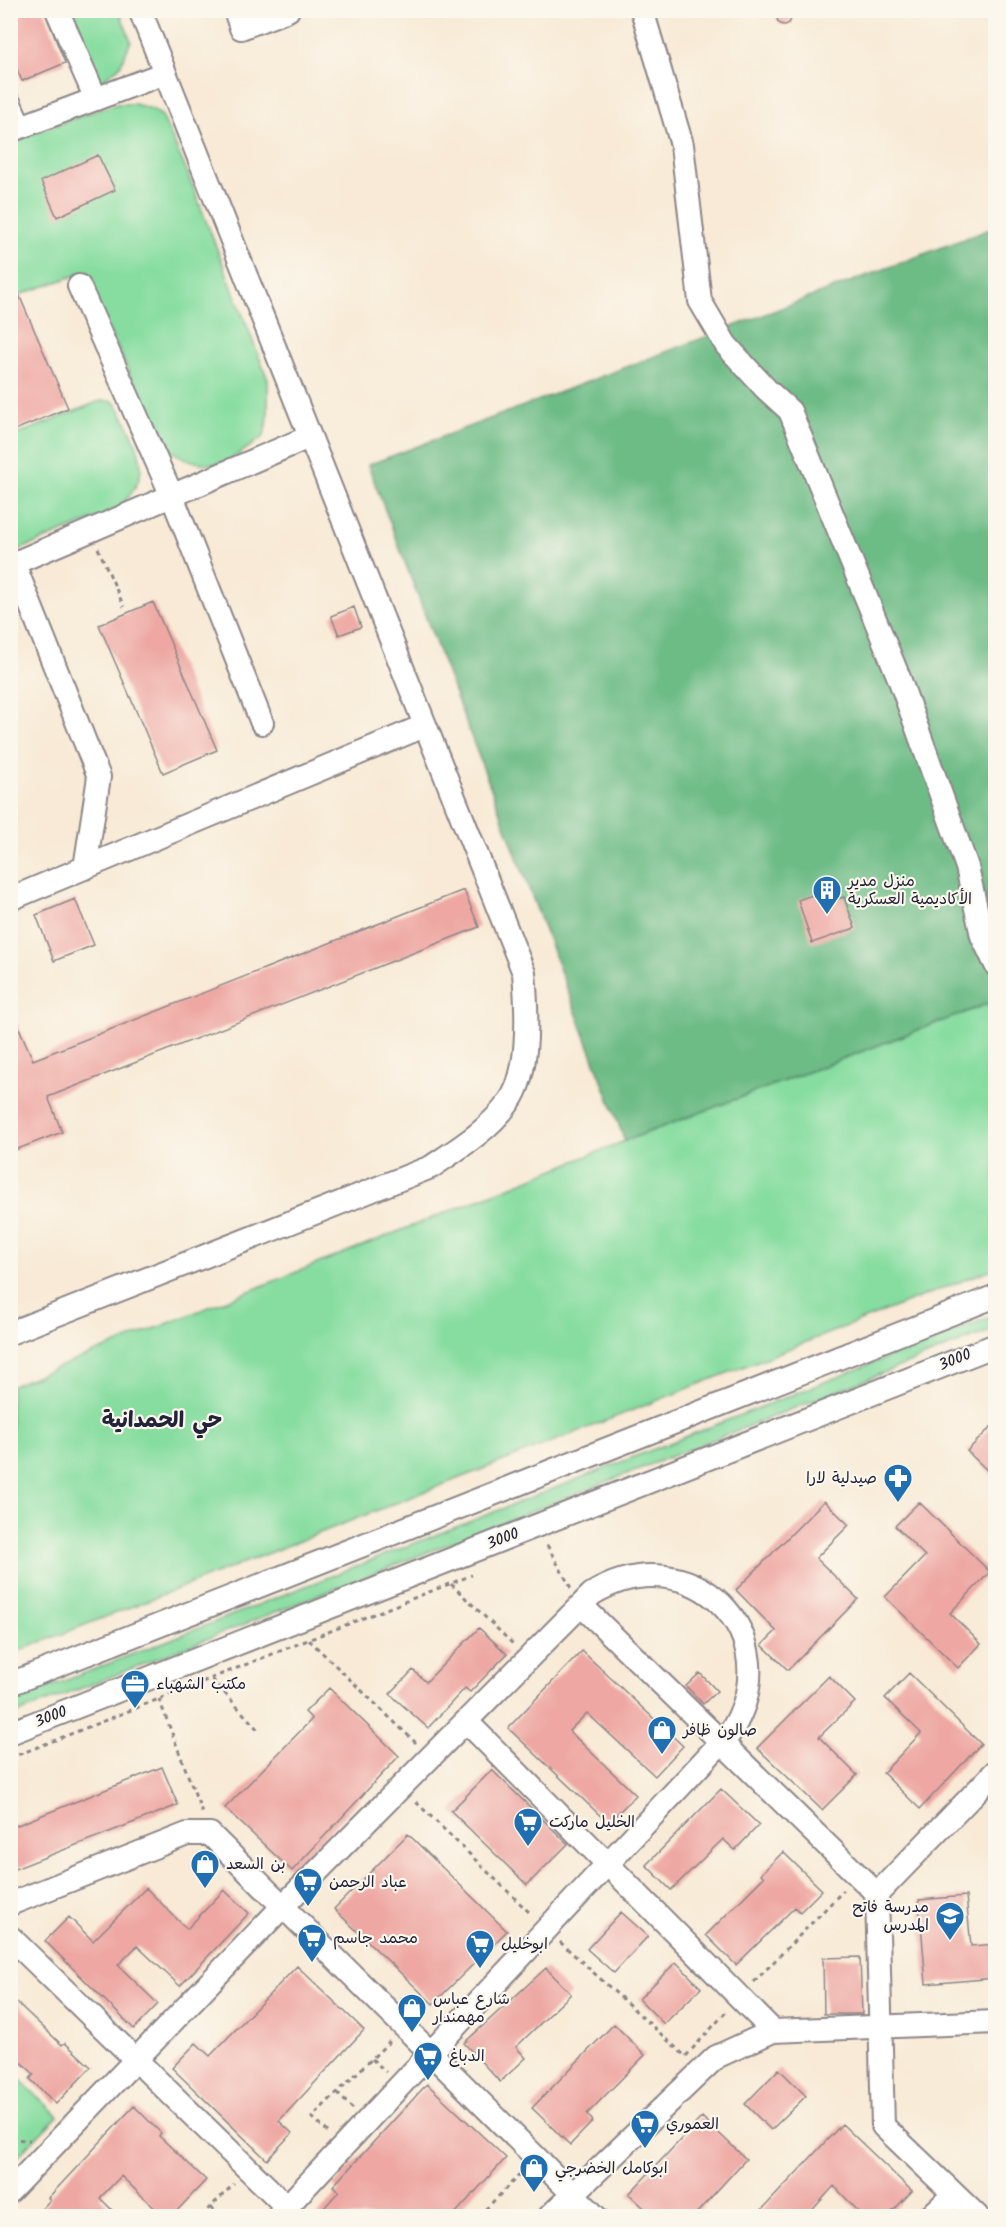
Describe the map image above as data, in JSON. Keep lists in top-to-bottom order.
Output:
{
  "streets": {
    "street": ["3000"]
  },
  "districts": ["حي الحمدانية"],
  "places": {
    "building": ["منزل مدير الأكاديمية العسكرية"],
    "pharmacy": ["صيدلية لارا"],
    "office": ["مكتب الشهباء"],
    "shop": [
      "صالون ظافر",
      "بن السعد",
      "شارع عباس مهمندار",
      "ابوكامل الخضرجي"
    ],
    "supermarket": [
      "الخليل ماركت",
      "عباد الرحمن",
      "محمد جاسم",
      "ابوخليل",
      "الدباغ",
      "العموري"
    ],
    "school or university": ["مدرسة فاتح المدرس"]
  }
}
